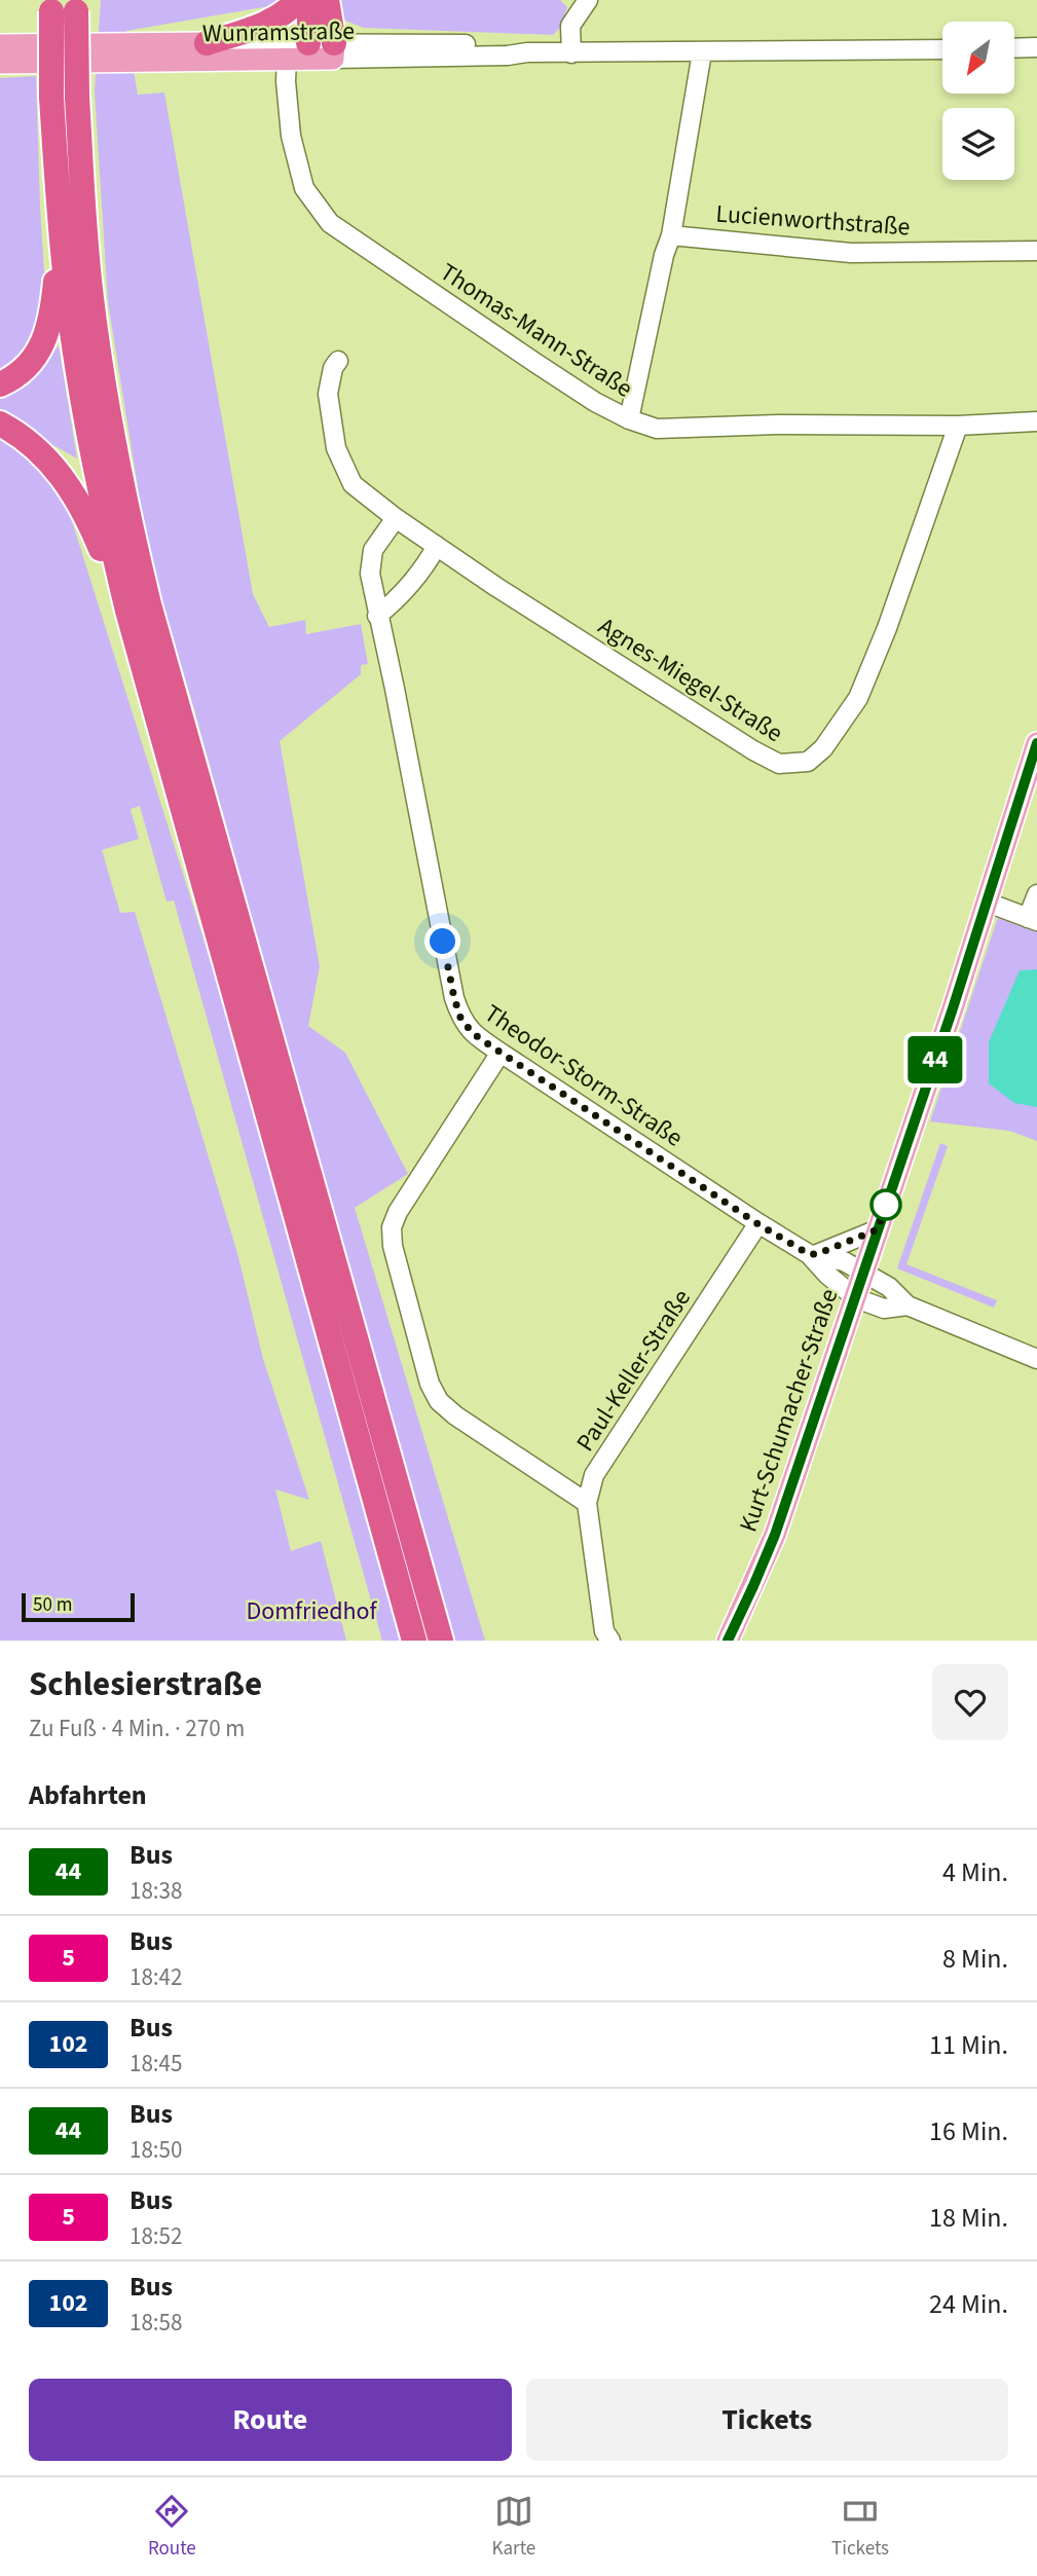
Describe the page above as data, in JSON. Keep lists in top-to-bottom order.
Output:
{
  "streets": {
    "main road": ["Wunramstraße", "Kurt-Schumacher-Straße"],
    "street": [
      "Lucienworthstraße",
      "Thomas-Mann-Straße",
      "Agnes-Miegel-Straße",
      "Theodor-Storm-Straße",
      "Paul-Keller-Straße"
    ]
  },
  "crossings": [
    ["Wunramstraße", "Thomas-Mann-Straße"],
    ["Thomas-Mann-Straße", "Agnes-Miegel-Straße"],
    ["Agnes-Miegel-Straße", "Theodor-Storm-Straße"],
    ["Theodor-Storm-Straße", "Paul-Keller-Straße"],
    ["Theodor-Storm-Straße", "Kurt-Schumacher-Straße"]
  ],
  "parks": ["Domfriedhof"],
  "lines": ["bus line 44"],
  "scale_bar": "50 m",
  "north": "bottom left",
  "page": {
    "on_map": "44",
    "scale": "50 m",
    "heading": [
      ["Schlesierstraße", "Zu Fuß · 4 Min. · 270 m"],
      "Abfahrten"
    ],
    "list": [
      {
        "mark": "44",
        "name": "Bus",
        "note": "18:38",
        "value": "4 Min."
      },
      {
        "mark": "5",
        "name": "Bus",
        "note": "18:42",
        "value": "8 Min."
      },
      {
        "mark": "102",
        "name": "Bus",
        "note": "18:45",
        "value": "11 Min."
      },
      {
        "mark": "44",
        "name": "Bus",
        "note": "18:50",
        "value": "16 Min."
      },
      {
        "mark": "5",
        "name": "Bus",
        "note": "18:52",
        "value": "18 Min."
      },
      {
        "mark": "102",
        "name": "Bus",
        "note": "18:58",
        "value": "24 Min."
      }
    ],
    "buttons": ["Route", "Tickets"],
    "tabs": ["Route", "Karte", "Tickets"]
  }
}
